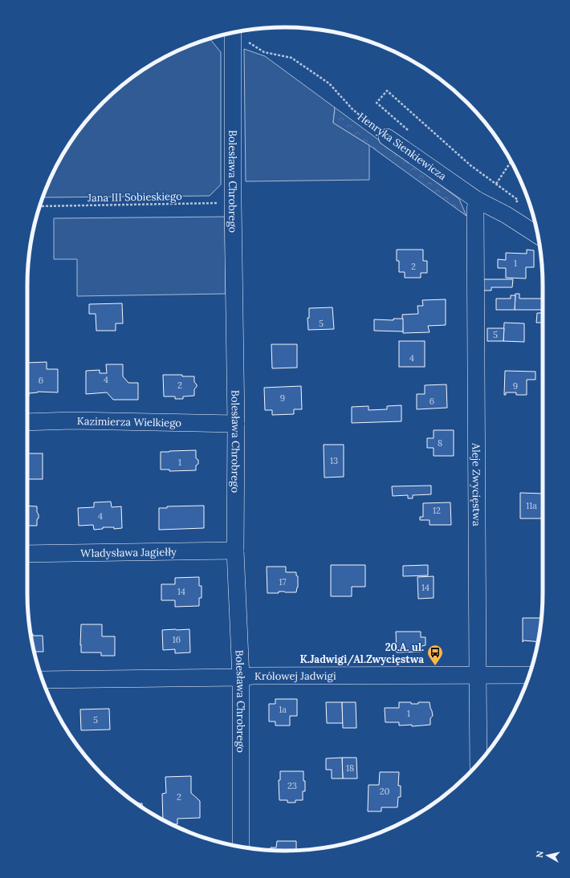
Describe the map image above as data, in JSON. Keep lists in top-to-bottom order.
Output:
{
  "streets": {
    "street": [
      "Henryka Sienkiewicza",
      "Bolesława Chrobrego",
      "Kazimierza Wielkiego",
      "Aleje Zwycięstwa",
      "Władysława Jagiełły",
      "Królowej Jadwigi"
    ],
    "path": ["Jana III Sobieskiego"]
  },
  "crossings": [
    ["Henryka Sienkiewicza", "Bolesława Chrobrego"],
    ["Henryka Sienkiewicza", "Aleje Zwycięstwa"],
    ["Bolesława Chrobrego", "Jana III Sobieskiego"],
    ["Bolesława Chrobrego", "Kazimierza Wielkiego"],
    ["Bolesława Chrobrego", "Władysława Jagiełły"],
    ["Bolesława Chrobrego", "Królowej Jadwigi"],
    ["Aleje Zwycięstwa", "Królowej Jadwigi"]
  ],
  "places": {
    "bus stop": ["20.A. ul. K.Jadwigi/Al.Zwycięstwa"]
  },
  "house_numbers": [
    "1",
    "2",
    "5",
    "5",
    "4",
    "4",
    "6",
    "2",
    "9",
    "9",
    "6",
    "8",
    "13",
    "1",
    "11a",
    "12",
    "4",
    "17",
    "14",
    "14",
    "16",
    "1a",
    "1",
    "5",
    "18",
    "23",
    "20",
    "2"
  ],
  "north": "left"
}
